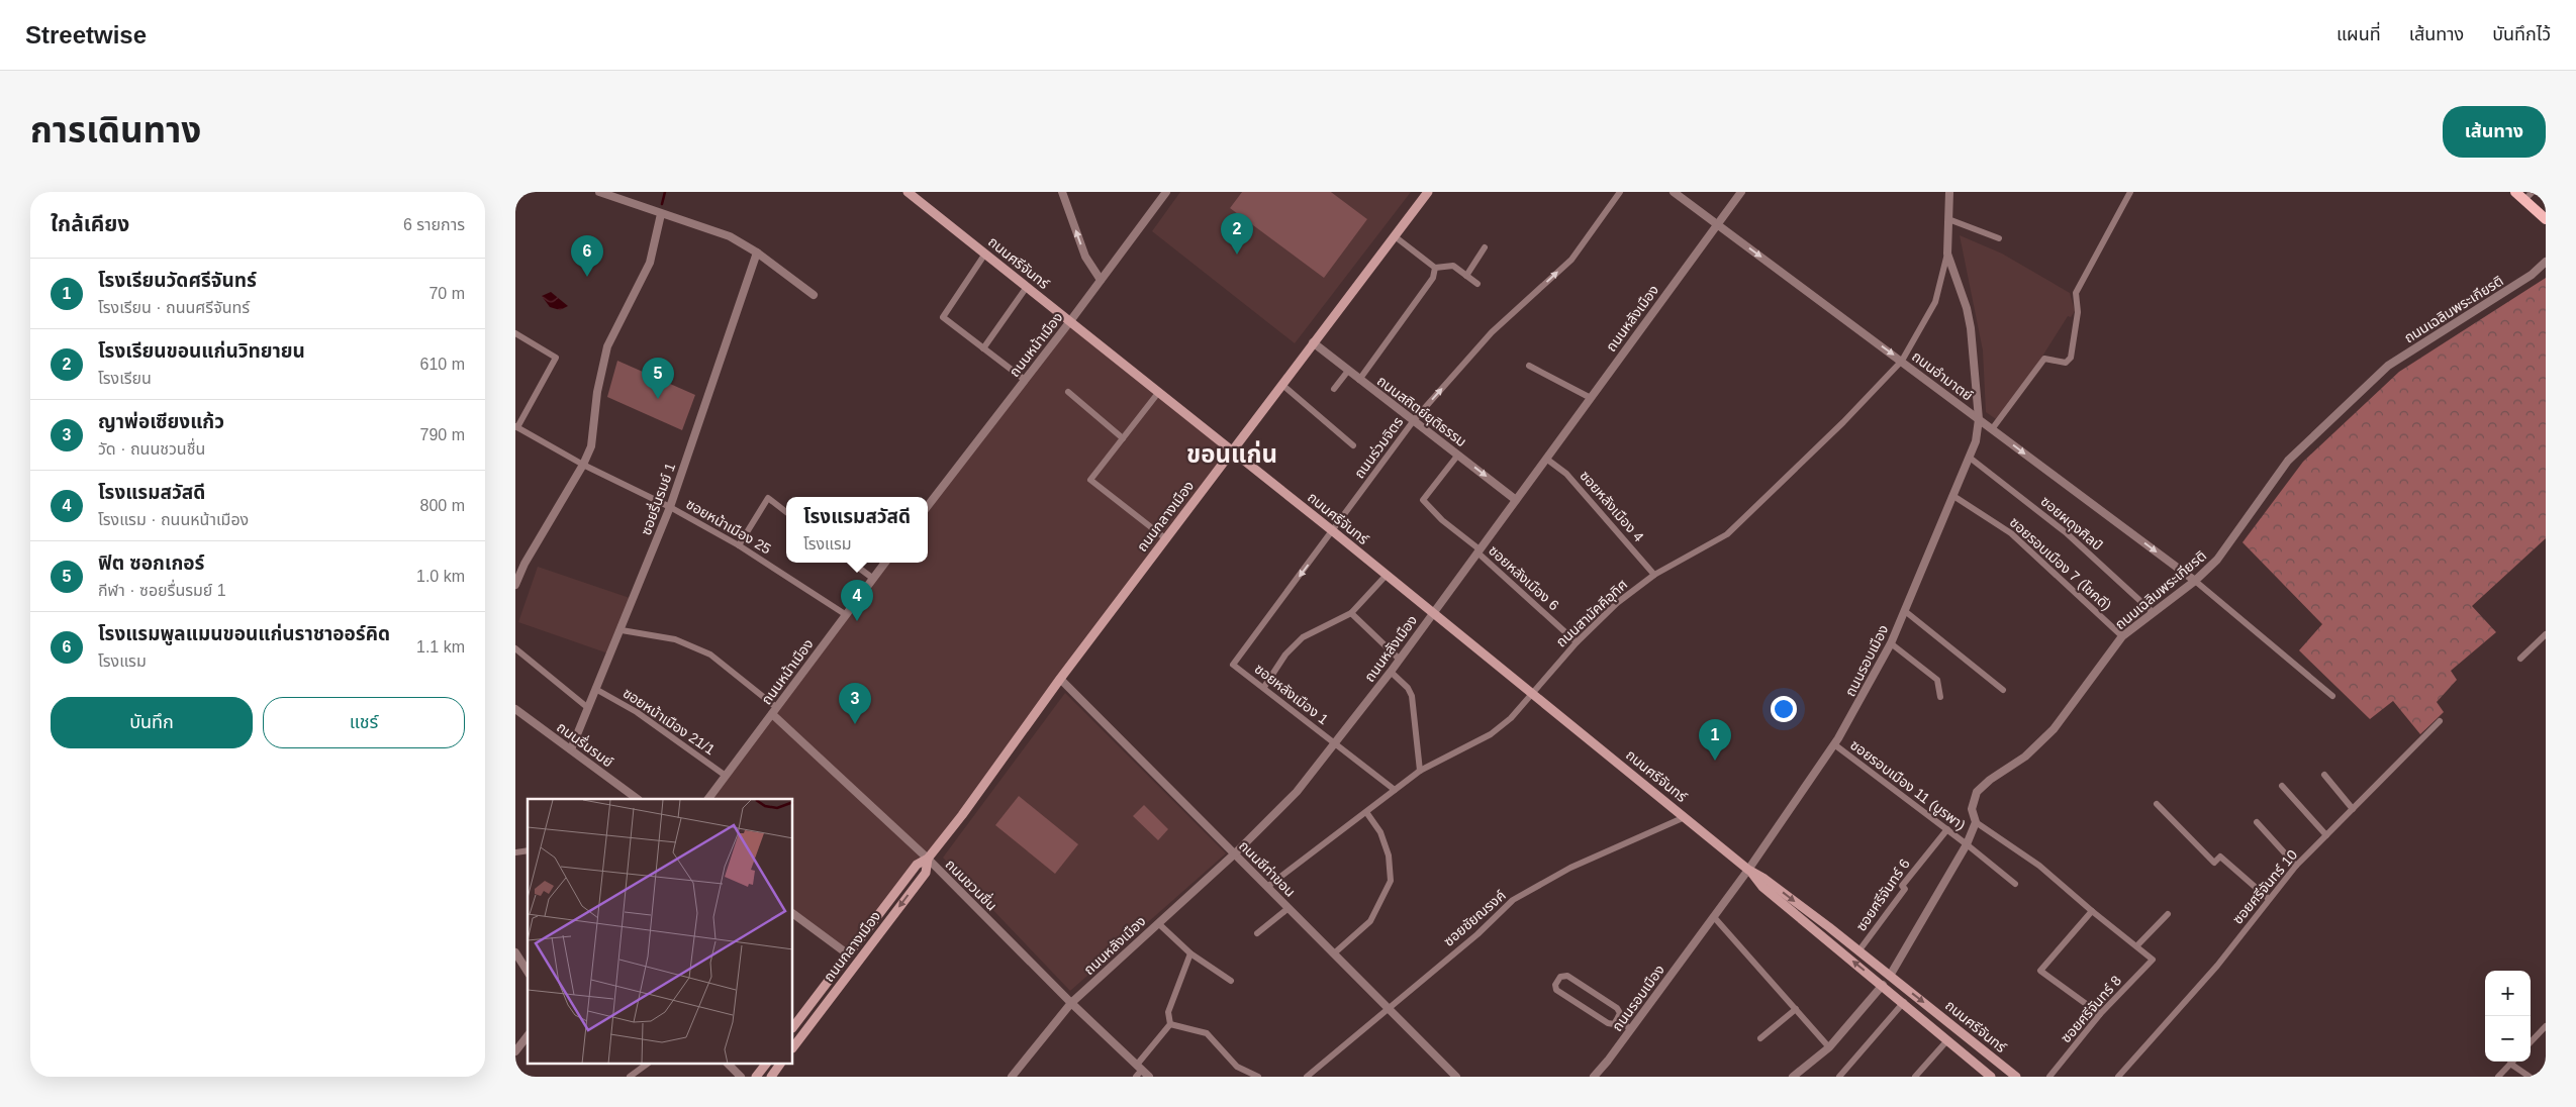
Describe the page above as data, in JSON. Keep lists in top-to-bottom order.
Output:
{
  "streets": {
    "main road": ["ถนนศรีจันทร์", "ถนนกลางเมือง"],
    "street": [
      "ถนนเฉลิมพระเกียรติ",
      "ถนนหลังเมือง",
      "ถนนหน้าเมือง",
      "ถนนอำมาตย์",
      "ถนนสถิตย์ยุติธรรม",
      "ถนนร่วมจิตร",
      "ซอยรื่นรมย์ 1",
      "ซอยหลังเมือง 4",
      "ซอยผดุงศิลป์",
      "ซอยหน้าเมือง 25",
      "ซอยรอบเมือง 7 (โชคดี)",
      "ซอยหลังเมือง 6",
      "ถนนสามัคคีอุทิศ",
      "ถนนรอบเมือง",
      "ซอยหลังเมือง 1",
      "ซอยหน้าเมือง 21/1",
      "ถนนรื่นรมย์",
      "ซอยรอบเมือง 11 (บูรพา)",
      "ถนนชีท่าขอน",
      "ถนนชวนชื่น",
      "ซอยศรีจันทร์ 10",
      "ซอยศรีจันทร์ 6",
      "ซอยชัยณรงค์",
      "ซอยศรีจันทร์ 8"
    ]
  },
  "crossings": [
    ["ถนนศรีจันทร์", "ถนนเฉลิมพระเกียรติ"],
    ["ถนนศรีจันทร์", "ถนนหลังเมือง"],
    ["ถนนศรีจันทร์", "ถนนหน้าเมือง"],
    ["ถนนศรีจันทร์", "ถนนร่วมจิตร"],
    ["ถนนศรีจันทร์", "ถนนกลางเมือง"],
    ["ถนนศรีจันทร์", "ถนนสามัคคีอุทิศ"],
    ["ถนนศรีจันทร์", "ถนนรอบเมือง"],
    ["ถนนศรีจันทร์", "ซอยศรีจันทร์ 6"],
    ["ถนนศรีจันทร์", "ซอยชัยณรงค์"],
    ["ถนนเฉลิมพระเกียรติ", "ถนนอำมาตย์"],
    ["ถนนเฉลิมพระเกียรติ", "ซอยผดุงศิลป์"],
    ["ถนนเฉลิมพระเกียรติ", "ซอยรอบเมือง 7 (โชคดี)"],
    ["ถนนเฉลิมพระเกียรติ", "ซอยรอบเมือง 11 (บูรพา)"],
    ["ถนนหลังเมือง", "ถนนอำมาตย์"],
    ["ถนนหลังเมือง", "ถนนสถิตย์ยุติธรรม"],
    ["ถนนหลังเมือง", "ซอยหลังเมือง 4"],
    ["ถนนหลังเมือง", "ซอยหลังเมือง 6"],
    ["ถนนหลังเมือง", "ซอยหลังเมือง 1"],
    ["ถนนหลังเมือง", "ถนนชีท่าขอน"],
    ["ถนนหลังเมือง", "ถนนชวนชื่น"],
    ["ถนนหน้าเมือง", "ซอยหน้าเมือง 25"],
    ["ถนนหน้าเมือง", "ซอยหน้าเมือง 21/1"],
    ["ถนนหน้าเมือง", "ถนนชวนชื่น"],
    ["ถนนอำมาตย์", "ถนนสามัคคีอุทิศ"],
    ["ถนนอำมาตย์", "ถนนรอบเมือง"],
    ["ถนนสถิตย์ยุติธรรม", "ถนนร่วมจิตร"],
    ["ถนนสถิตย์ยุติธรรม", "ถนนกลางเมือง"],
    ["ถนนสถิตย์ยุติธรรม", "ซอยหลังเมือง 6"],
    ["ถนนร่วมจิตร", "ซอยหลังเมือง 1"],
    ["ซอยรื่นรมย์ 1", "ซอยหน้าเมือง 25"],
    ["ซอยรื่นรมย์ 1", "ซอยหน้าเมือง 21/1"],
    ["ซอยรื่นรมย์ 1", "ถนนรื่นรมย์"],
    ["ซอยหลังเมือง 4", "ถนนสามัคคีอุทิศ"],
    ["ถนนกลางเมือง", "ถนนชีท่าขอน"],
    ["ถนนกลางเมือง", "ถนนชวนชื่น"],
    ["ซอยผดุงศิลป์", "ถนนรอบเมือง"],
    ["ซอยรอบเมือง 7 (โชคดี)", "ถนนรอบเมือง"],
    ["ซอยหลังเมือง 6", "ถนนสามัคคีอุทิศ"],
    ["ถนนสามัคคีอุทิศ", "ถนนรอบเมือง"],
    ["ถนนสามัคคีอุทิศ", "ซอยหลังเมือง 1"],
    ["ถนนสามัคคีอุทิศ", "ถนนชีท่าขอน"],
    ["ถนนรอบเมือง", "ซอยรอบเมือง 11 (บูรพา)"],
    ["ซอยรอบเมือง 11 (บูรพา)", "ซอยศรีจันทร์ 6"],
    ["ถนนชีท่าขอน", "ซอยชัยณรงค์"]
  ],
  "one_way": ["ถนนอำมาตย์"],
  "districts": ["ขอนแก่น"],
  "page": {
    "header": "Streetwise",
    "nav": ["แผนที่", "เส้นทาง", "บันทึกไว้"],
    "title": "การเดินทาง",
    "buttons": [
      "เส้นทาง",
      ["บันทึก", "แชร์"]
    ],
    "heading": ["ใกล้เคียง", "6 รายการ"],
    "pins": [
      "2",
      "6",
      "5",
      "4",
      "3",
      "1"
    ],
    "list": [
      {
        "mark": "1",
        "name": "โรงเรียนวัดศรีจันทร์",
        "note": "โรงเรียน · ถนนศรีจันทร์",
        "value": "70 m"
      },
      {
        "mark": "2",
        "name": "โรงเรียนขอนแก่นวิทยายน",
        "note": "โรงเรียน",
        "value": "610 m"
      },
      {
        "mark": "3",
        "name": "ญาพ่อเซียงแก้ว",
        "note": "วัด · ถนนชวนชื่น",
        "value": "790 m"
      },
      {
        "mark": "4",
        "name": "โรงแรมสวัสดี",
        "note": "โรงแรม · ถนนหน้าเมือง",
        "value": "800 m"
      },
      {
        "mark": "5",
        "name": "ฟิต ซอกเกอร์",
        "note": "กีฬา · ซอยรื่นรมย์ 1",
        "value": "1.0 km"
      },
      {
        "mark": "6",
        "name": "โรงแรมพูลแมนขอนแก่นราชาออร์คิด",
        "note": "โรงแรม",
        "value": "1.1 km"
      }
    ],
    "popup": ["โรงแรมสวัสดี", "โรงแรม"],
    "map_buttons": ["+", "−"]
  }
}
